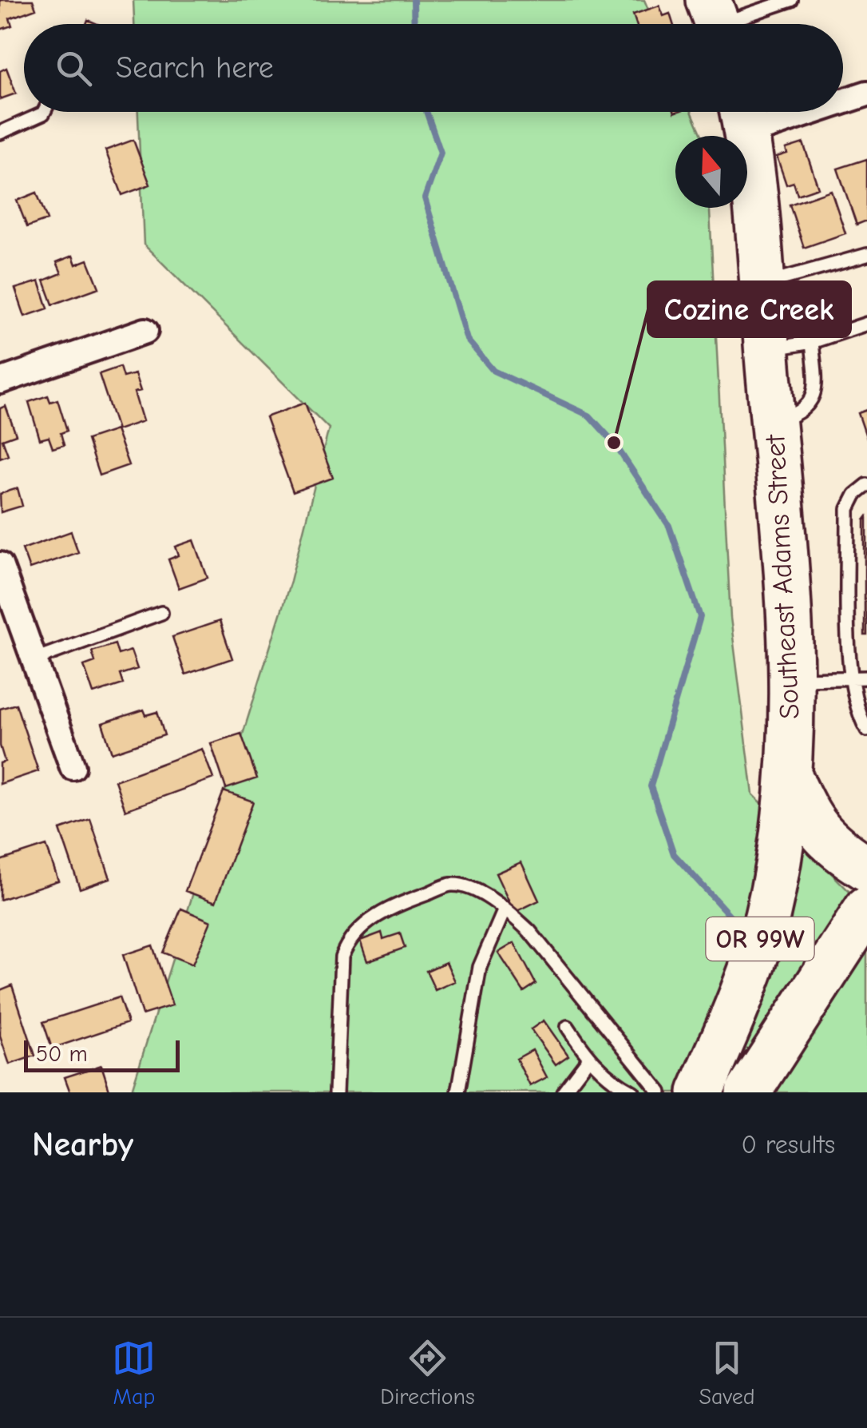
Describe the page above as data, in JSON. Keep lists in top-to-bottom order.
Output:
{
  "streets": {
    "highway": ["Southeast Adams Street", "OR 99W"]
  },
  "places": ["Cozine Creek"],
  "scale_bar": "50 m",
  "north": "top",
  "page": {
    "search": "Search here",
    "scale": "50 m",
    "heading": ["Nearby", "0 results"],
    "nav": ["Map", "Directions", "Saved"]
  }
}
